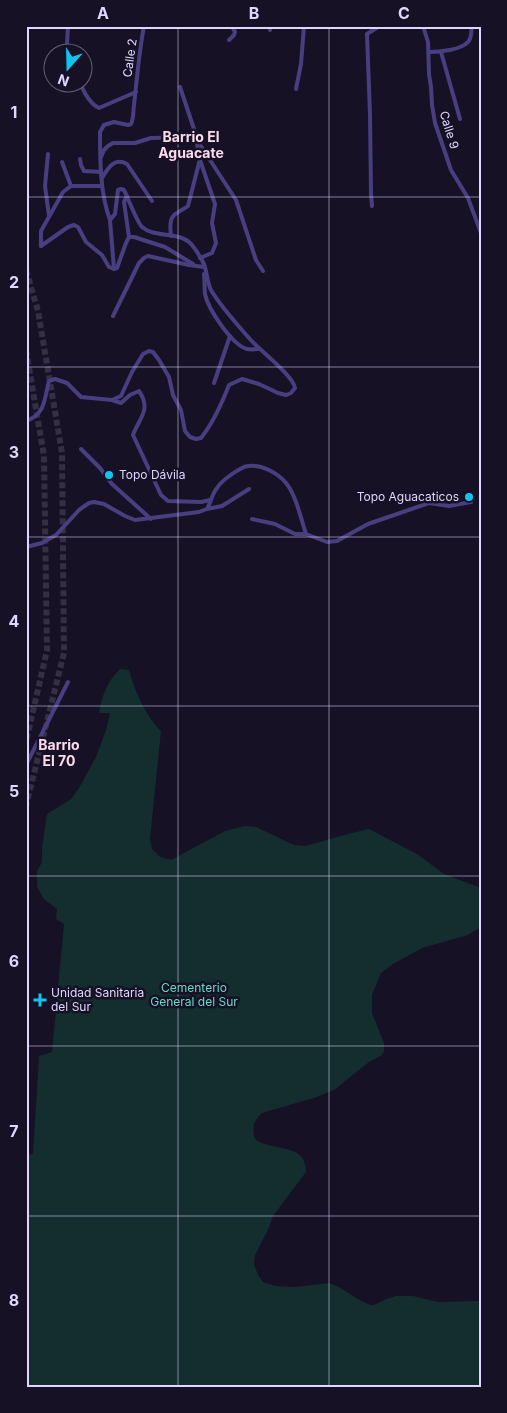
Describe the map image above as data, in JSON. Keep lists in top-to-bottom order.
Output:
{
  "streets": {
    "street": ["Calle 2", "Calle 9"]
  },
  "districts": ["Barrio El Aguacate", "Barrio El 70"],
  "parks": ["Cementerio General del Sur"],
  "places": {
    "other": ["Topo Dávila", "Topo Aguacaticos"],
    "health": ["Unidad Sanitaria del Sur"]
  },
  "north": "bottom",
  "grid": {
    "columns": ["A", "B", "C"],
    "rows": [
      "1",
      "2",
      "3",
      "4",
      "5",
      "6",
      "7",
      "8"
    ]
  }
}
